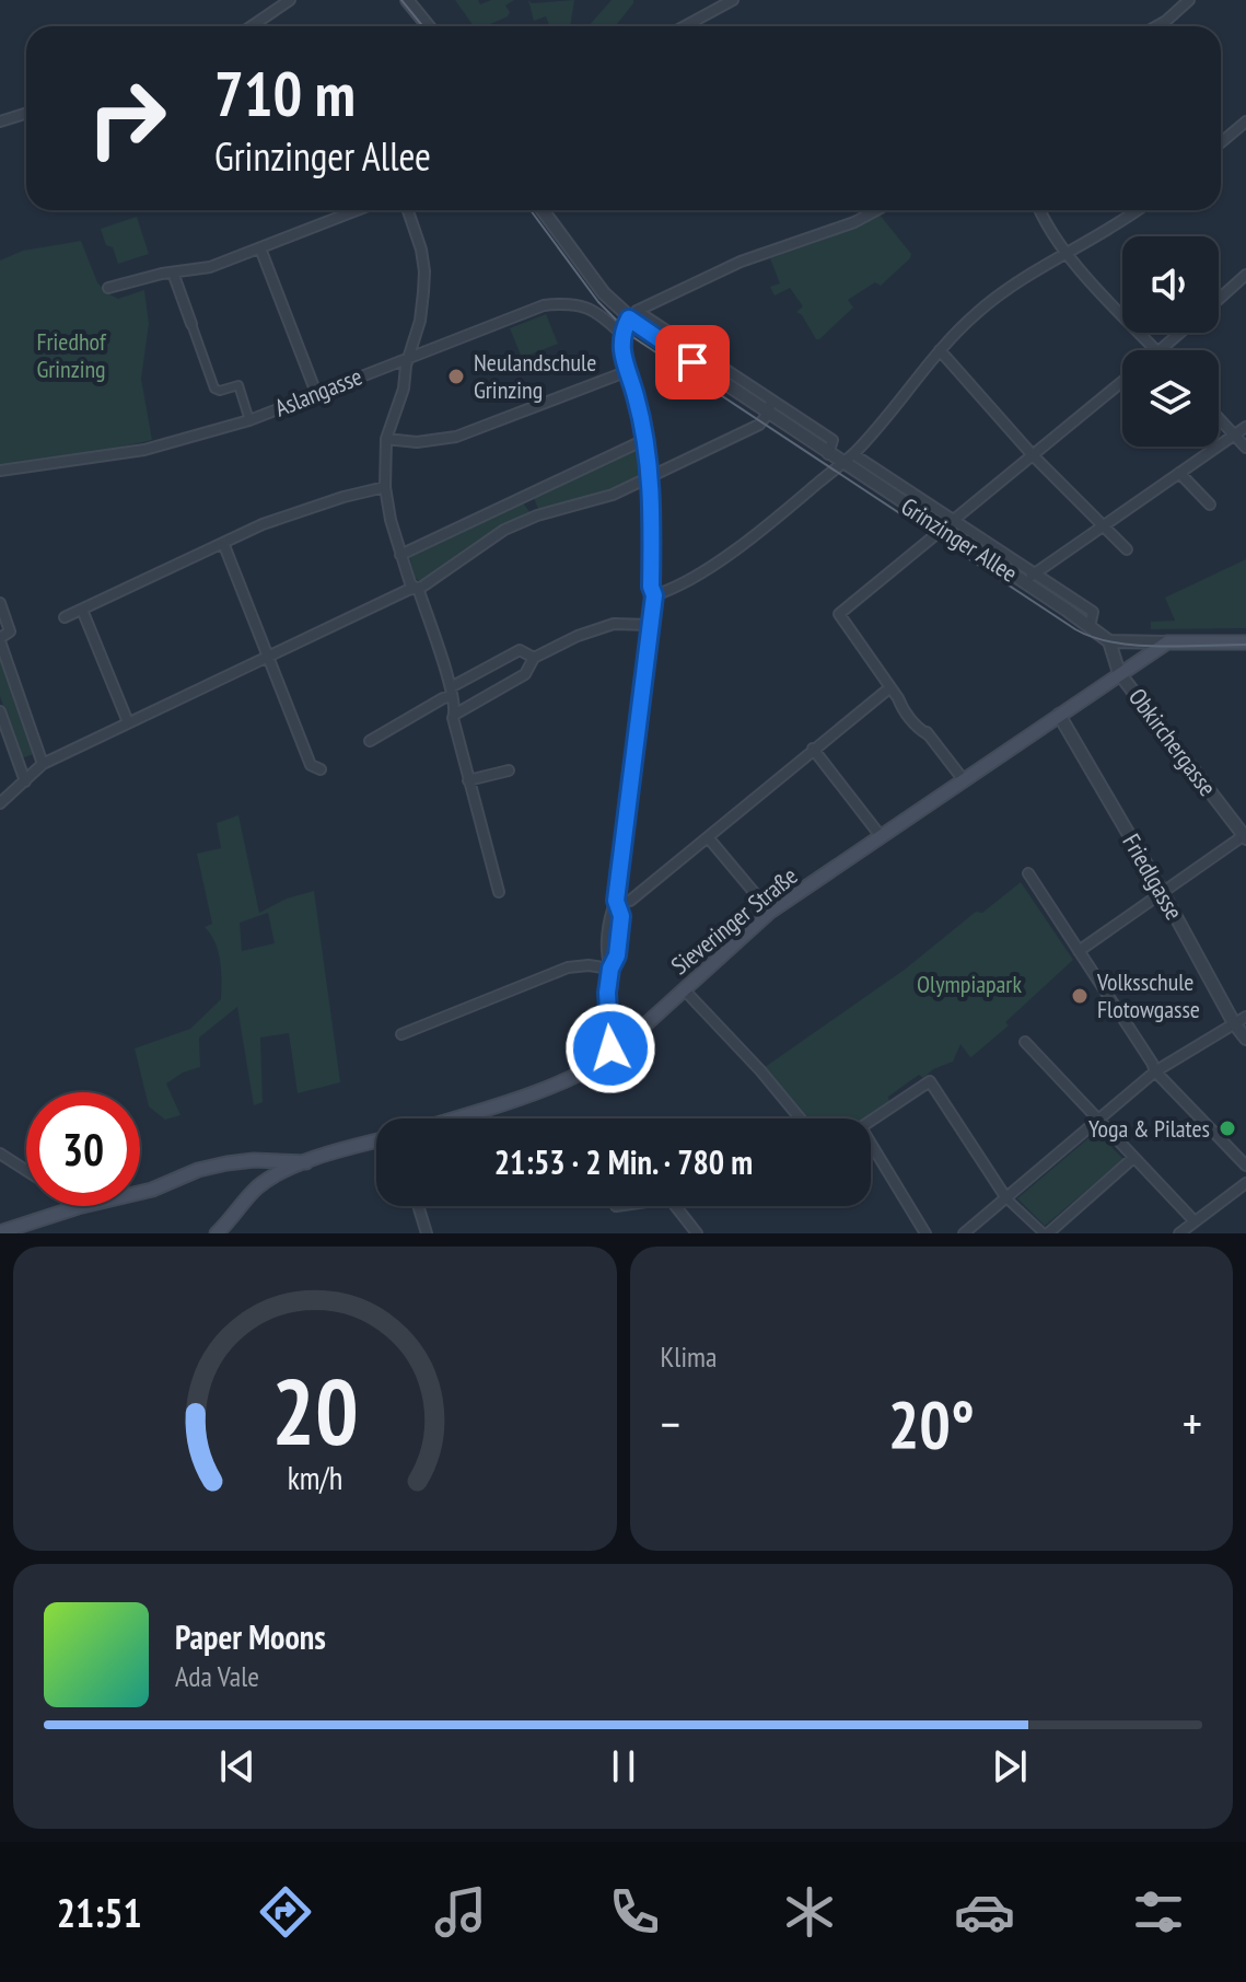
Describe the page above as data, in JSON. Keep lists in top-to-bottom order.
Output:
{
  "streets": {
    "main road": ["Sieveringer Straße"],
    "street": [
      "Aslangasse",
      "Grinzinger Allee",
      "Obkirchergasse",
      "Friedlgasse"
    ]
  },
  "crossings": [
    ["Grinzinger Allee", "Obkirchergasse"],
    ["Obkirchergasse", "Sieveringer Straße"],
    ["Friedlgasse", "Sieveringer Straße"]
  ],
  "parks": ["Friedhof Grinzing", "Olympiapark"],
  "places": ["Neulandschule Grinzing", "Volksschule Flotowgasse", "Yoga & Pilates"],
  "page": {
    "turn": ["710 m", "Grinzinger Allee"],
    "limit": "30",
    "trip": "21:53 · 2 Min. · 780 m",
    "tile": "Klima",
    "heat": ["−", "20°", "+"],
    "song": ["Paper Moons", "Ada Vale"],
    "tabs": "21:51",
    "gauge": ["20", "km/h"]
  }
}
